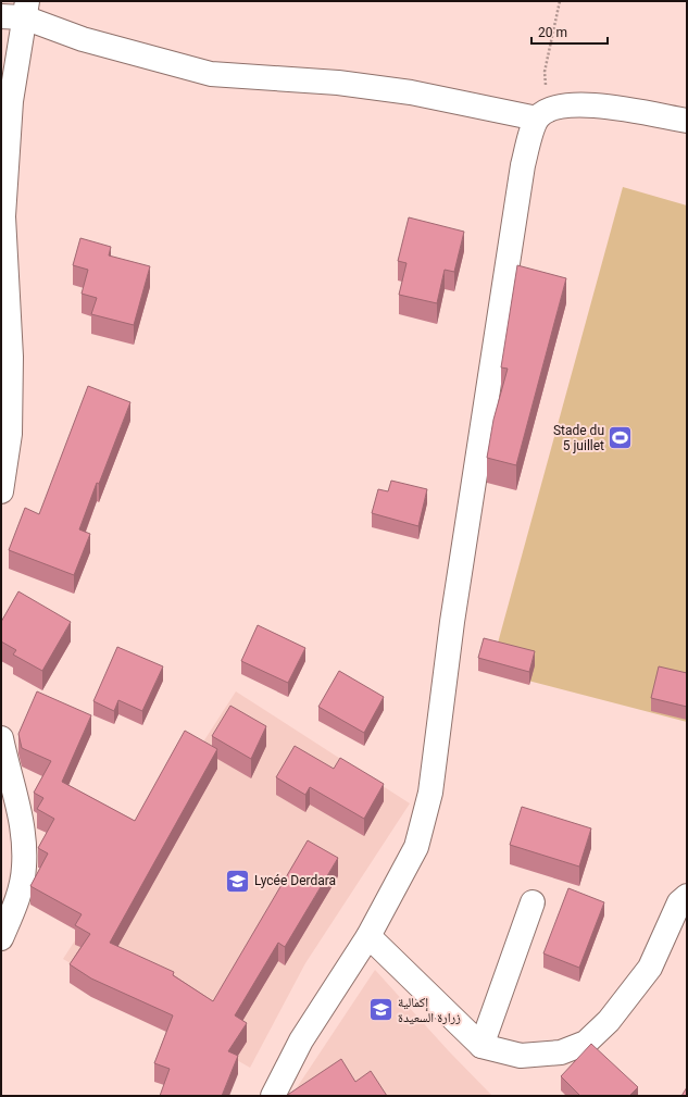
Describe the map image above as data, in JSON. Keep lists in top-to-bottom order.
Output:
{
  "places": {
    "sports": ["Stade du 5 juillet"],
    "school or university": ["Lycée Derdara", "إكمالية زرارة السعيدة"]
  },
  "scale_bar": "20 m"
}
